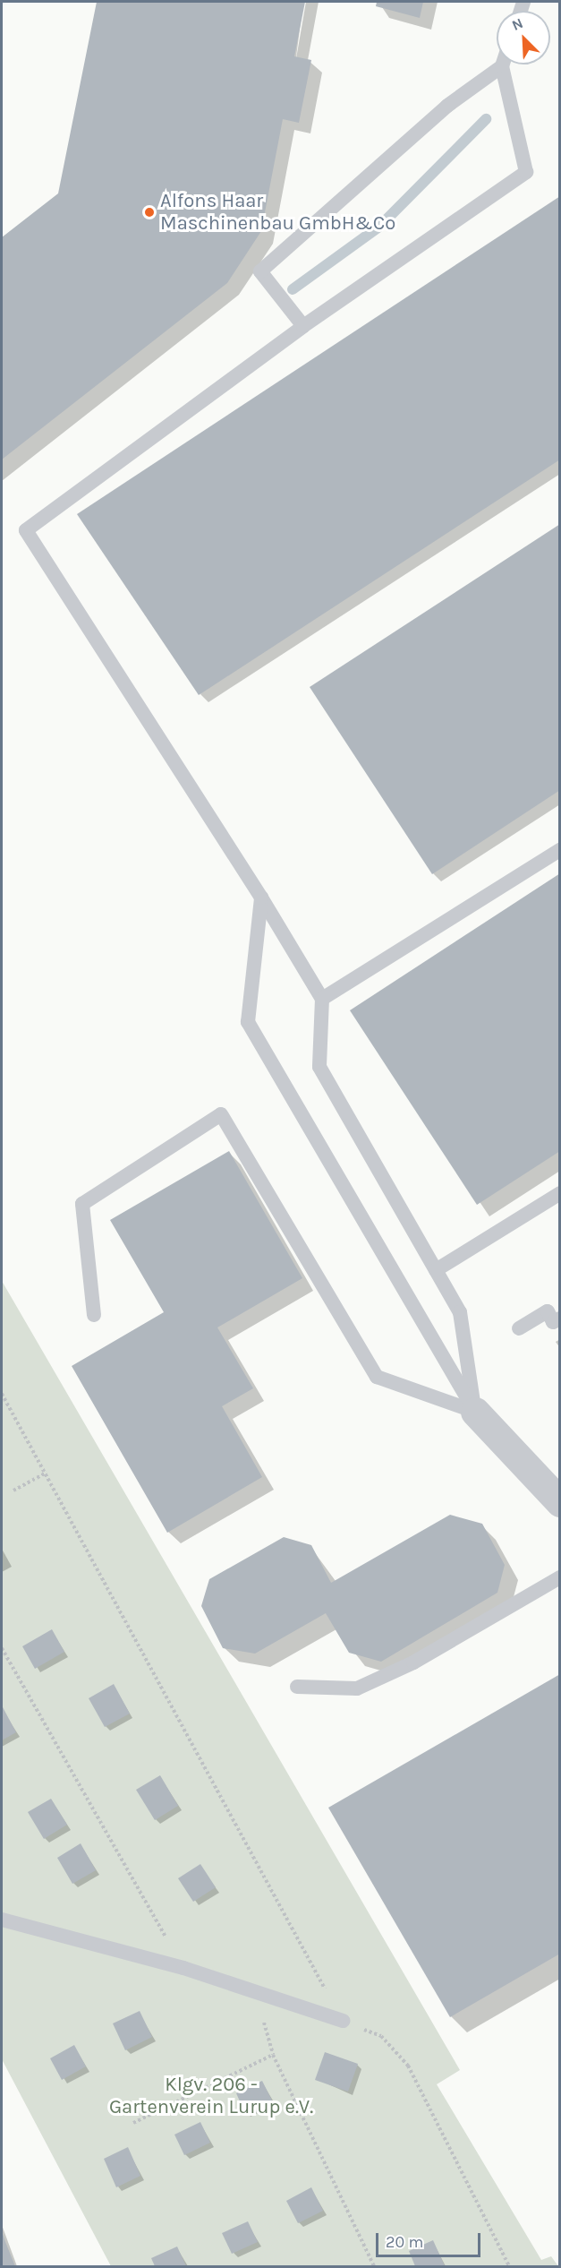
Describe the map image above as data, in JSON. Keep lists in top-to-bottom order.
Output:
{
  "parks": ["Klgv. 206 - Gartenverein Lurup e.V."],
  "places": ["Alfons Haar Maschinenbau GmbH&Co"],
  "scale_bar": "20 m",
  "north": "top left"
}
